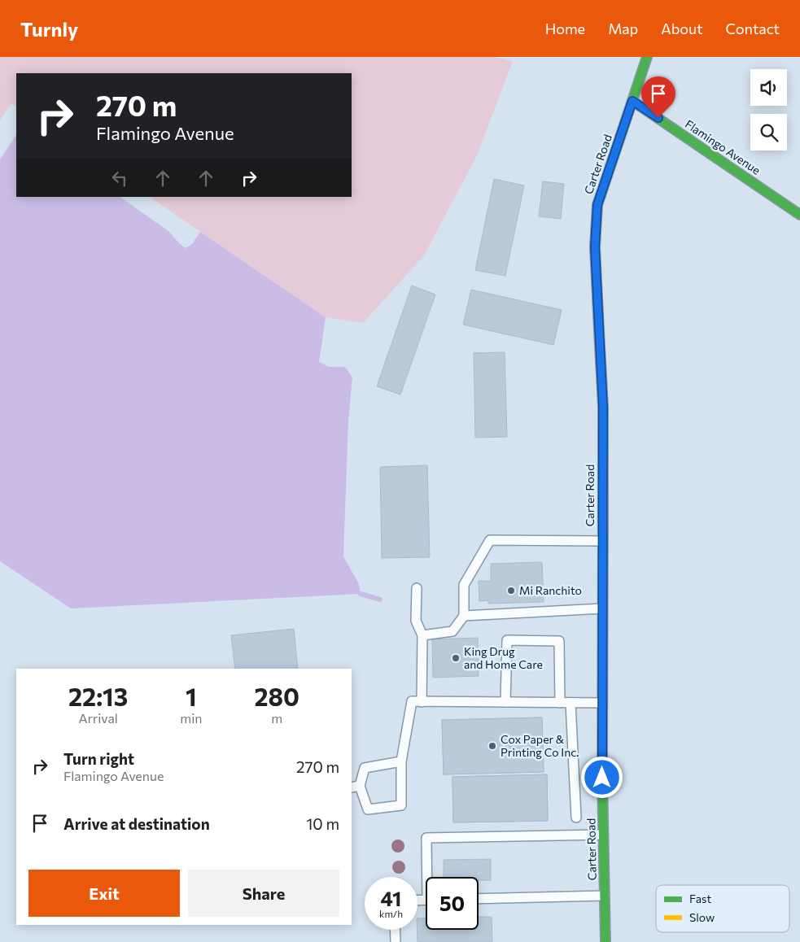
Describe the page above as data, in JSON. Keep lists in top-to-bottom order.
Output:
{
  "streets": {
    "main road": ["Flamingo Avenue", "Carter Road"]
  },
  "crossings": [
    ["Flamingo Avenue", "Carter Road"]
  ],
  "places": ["Mi Ranchito", "King Drug and Home Care", "Cox Paper & Printing Co Inc."],
  "legend": ["Fast", "Slow"],
  "page": {
    "header": "Turnly",
    "nav": [
      "Home",
      "Map",
      "About",
      "Contact"
    ],
    "turn": ["270 m", "Flamingo Avenue"],
    "eta": [
      "22:13",
      "Arrival",
      "1",
      "min",
      "280",
      "m"
    ],
    "list": [
      {
        "name": "Turn right",
        "note": "Flamingo Avenue",
        "value": "270 m"
      },
      {
        "name": "Arrive at destination",
        "value": "10 m"
      }
    ],
    "buttons": ["Exit", "Share"],
    "speed": "41 km/h",
    "limit": "50"
  }
}
